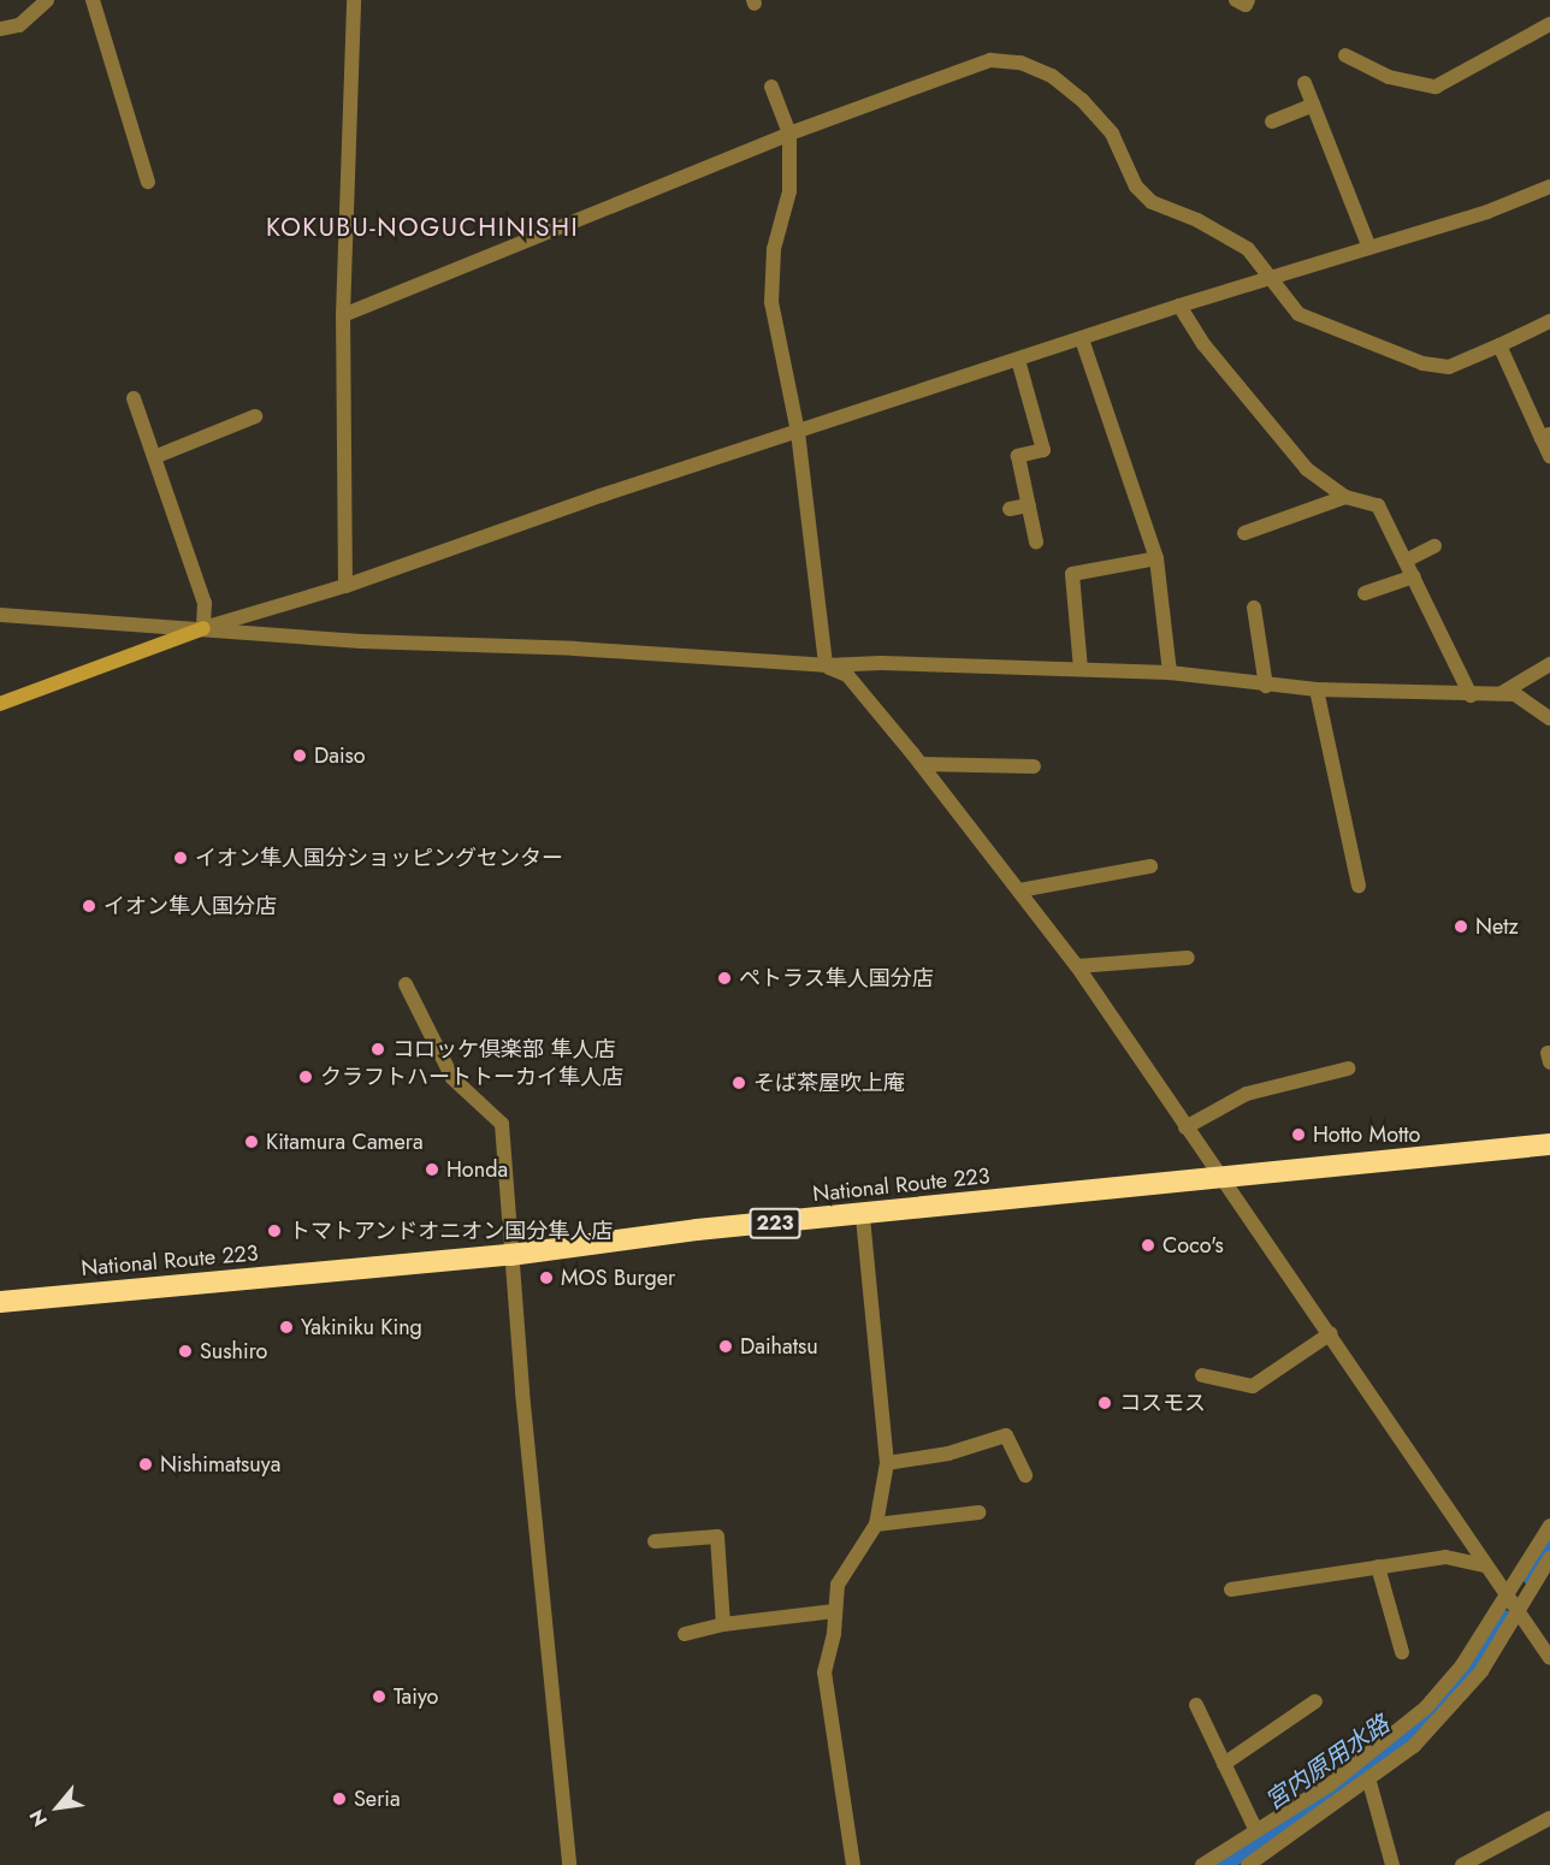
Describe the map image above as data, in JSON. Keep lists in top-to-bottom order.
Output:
{
  "streets": {
    "highway": ["National Route 223", "223"]
  },
  "districts": ["KOKUBU-NOGUCHINISHI"],
  "water": ["宮内原用水路"],
  "places": [
    "Daiso",
    "イオン隼人国分ショッピングセンター",
    "イオン隼人国分店",
    "Netz",
    "ペトラス隼人国分店",
    "コロッケ倶楽部 隼人店",
    "クラフトハートトーカイ隼人店",
    "そば茶屋吹上庵",
    "Hotto Motto",
    "Kitamura Camera",
    "Honda",
    "トマトアンドオニオン国分隼人店",
    "Coco's",
    "MOS Burger",
    "Yakiniku King",
    "Daihatsu",
    "Sushiro",
    "コスモス",
    "Nishimatsuya",
    "Taiyo",
    "Seria"
  ],
  "north": "bottom left"
}
